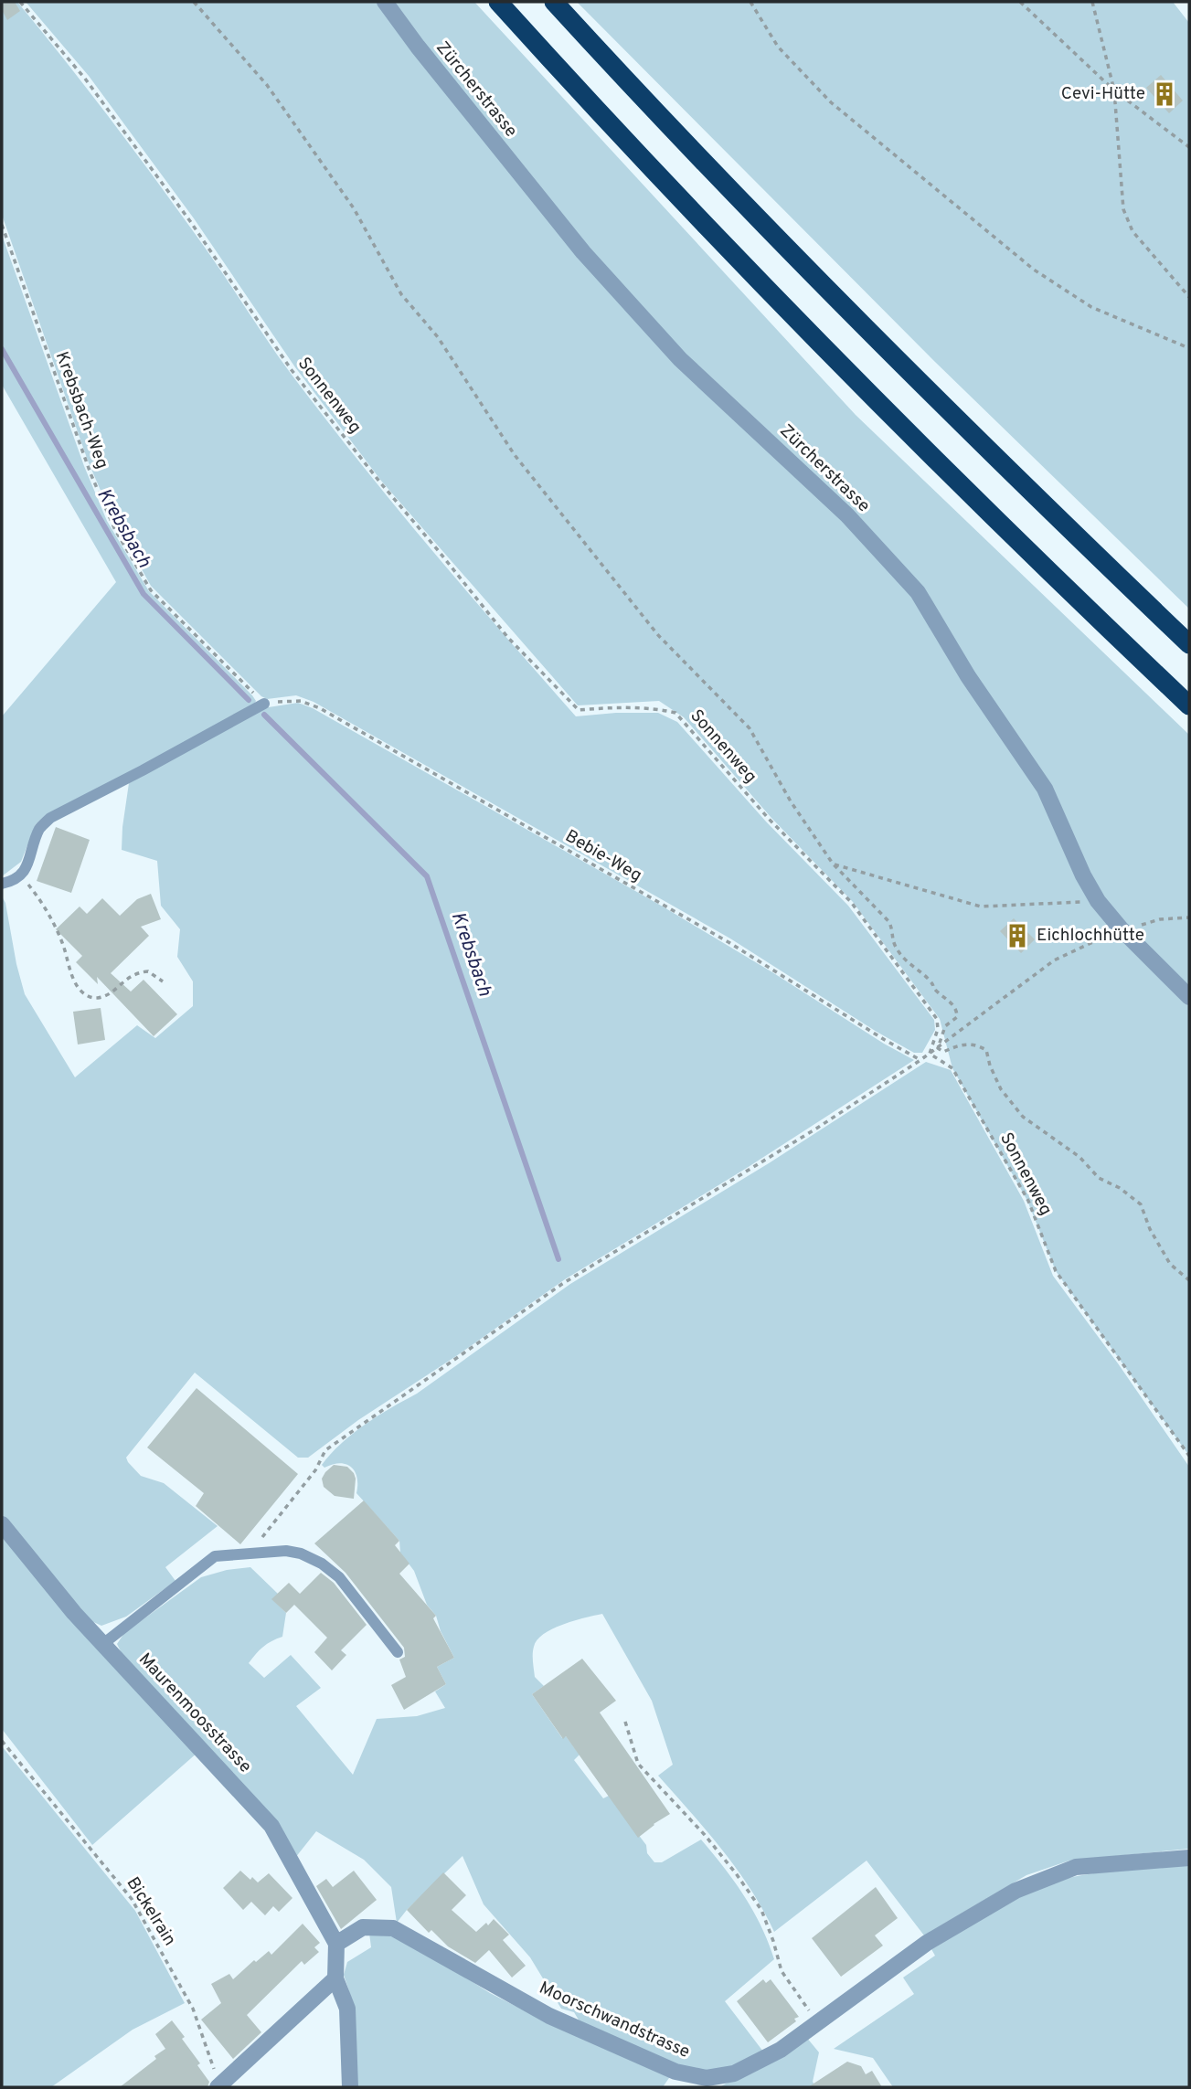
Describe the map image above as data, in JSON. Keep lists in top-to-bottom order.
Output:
{
  "streets": {
    "street": ["Zürcherstrasse", "Maurenmoosstrasse", "Moorschwandstrasse"],
    "path": [
      "Sonnenweg",
      "Krebsbach-Weg",
      "Bebie-Weg",
      "Bickelrain"
    ]
  },
  "crossings": [
    ["Krebsbach-Weg", "Bebie-Weg"],
    ["Maurenmoosstrasse", "Moorschwandstrasse"]
  ],
  "water": ["Krebsbach"],
  "places": {
    "building": ["Cevi-Hütte", "Eichlochhütte"]
  }
}
